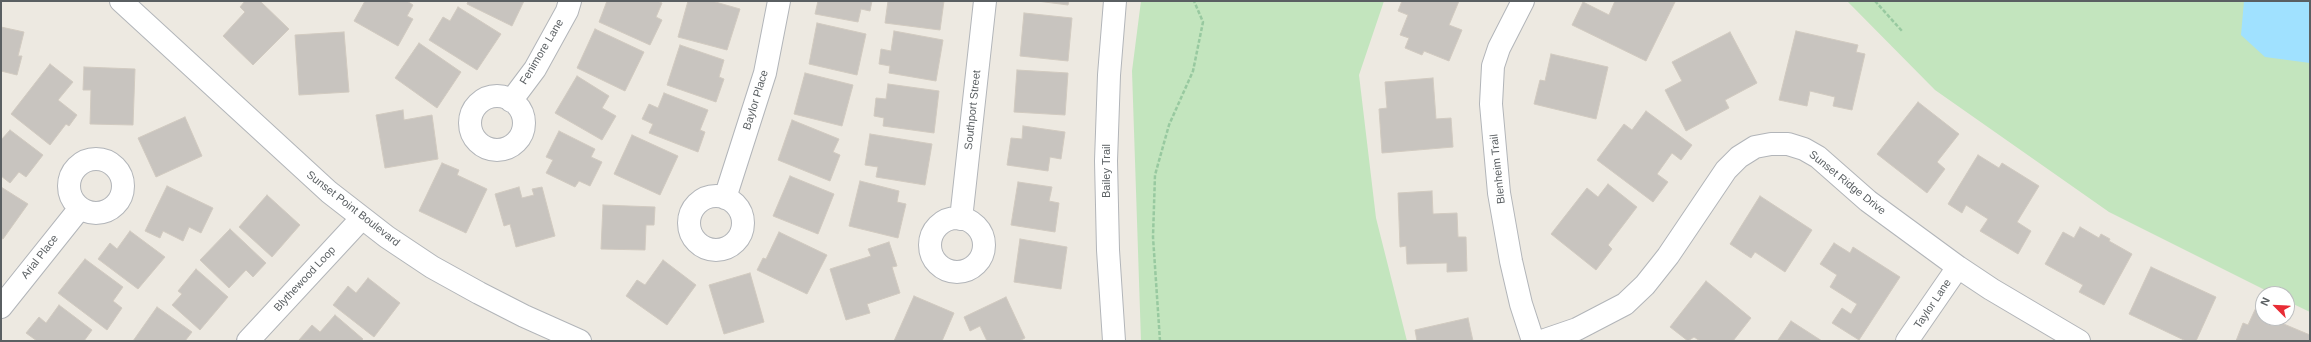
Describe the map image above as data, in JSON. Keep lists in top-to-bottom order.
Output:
{
  "streets": {
    "street": [
      "Fenimore Lane",
      "Baylor Place",
      "Southport Street",
      "Blenheim Trail",
      "Bailey Trail",
      "Sunset Ridge Drive",
      "Sunset Point Boulevard",
      "Arial Place",
      "Blythewood Loop",
      "Taylor Lane"
    ]
  },
  "crossings": [
    ["Sunset Ridge Drive", "Taylor Lane"],
    ["Sunset Point Boulevard", "Blythewood Loop"]
  ],
  "north": "top left"
}
